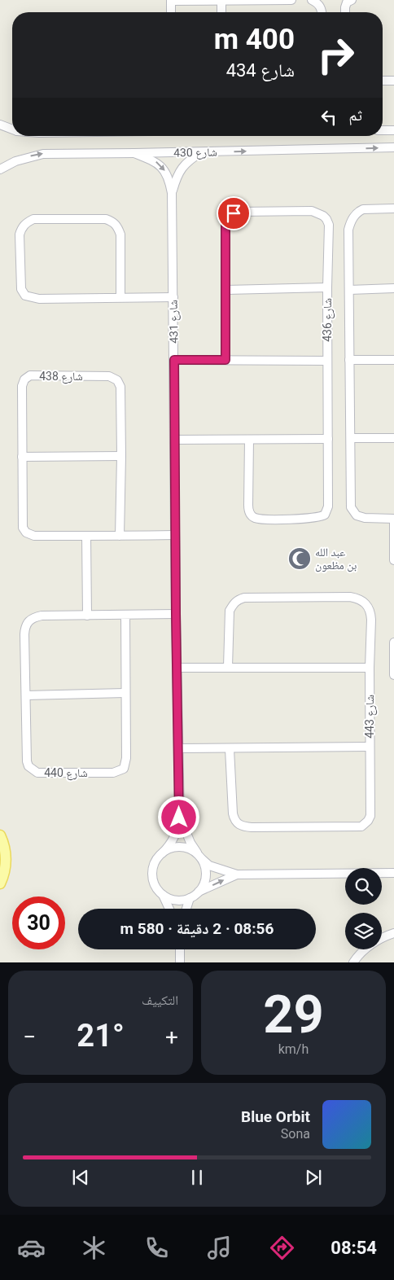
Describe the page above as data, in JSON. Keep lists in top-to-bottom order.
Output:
{
  "streets": {
    "street": [
      "شارع 430",
      "شارع 436",
      "شارع 431",
      "شارع 438",
      "شارع 443",
      "شارع 440"
    ]
  },
  "crossings": [
    ["شارع 430", "شارع 431"],
    ["شارع 431", "شارع 438"],
    ["شارع 431", "شارع 440"]
  ],
  "one_way": ["شارع 430"],
  "places": {
    "mosque": ["عبد الله بن مظعون"]
  },
  "page": {
    "turn": ["400 m", "شارع 434"],
    "then": "ثم",
    "limit": "30",
    "trip": "08:56 · 2 دقيقة · 580 m",
    "tile": [
      ["29", "km/h"],
      "التكييف"
    ],
    "heat": ["−", "21°", "+"],
    "song": ["Blue Orbit", "Sona"],
    "tabs": "08:54"
  }
}
